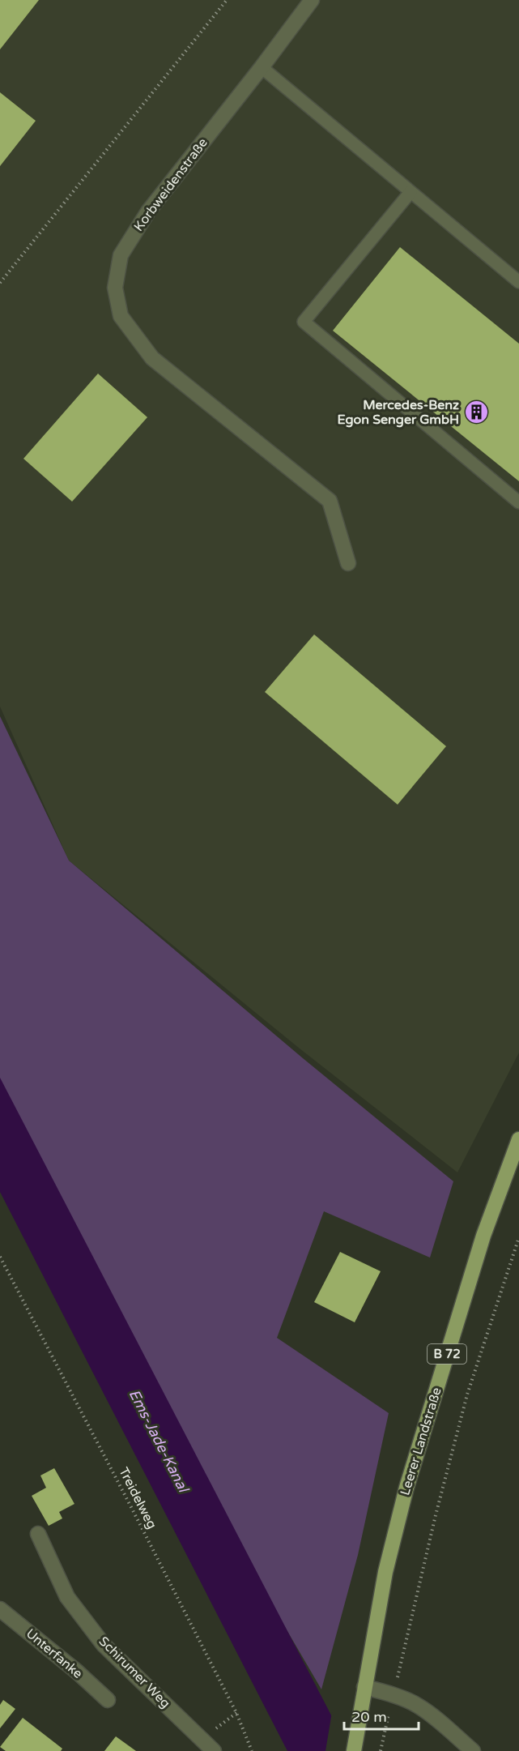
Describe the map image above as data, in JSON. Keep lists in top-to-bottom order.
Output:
{
  "streets": {
    "main road": ["B 72", "Leerer Landstraße"],
    "street": ["Korbweidenstraße", "Unterfanke", "Schirumer Weg"],
    "path": ["Treidelweg"]
  },
  "water": ["Ems-Jade-Kanal"],
  "places": {
    "building": ["Mercedes-Benz Egon Senger GmbH"]
  },
  "scale_bar": "20 m"
}
